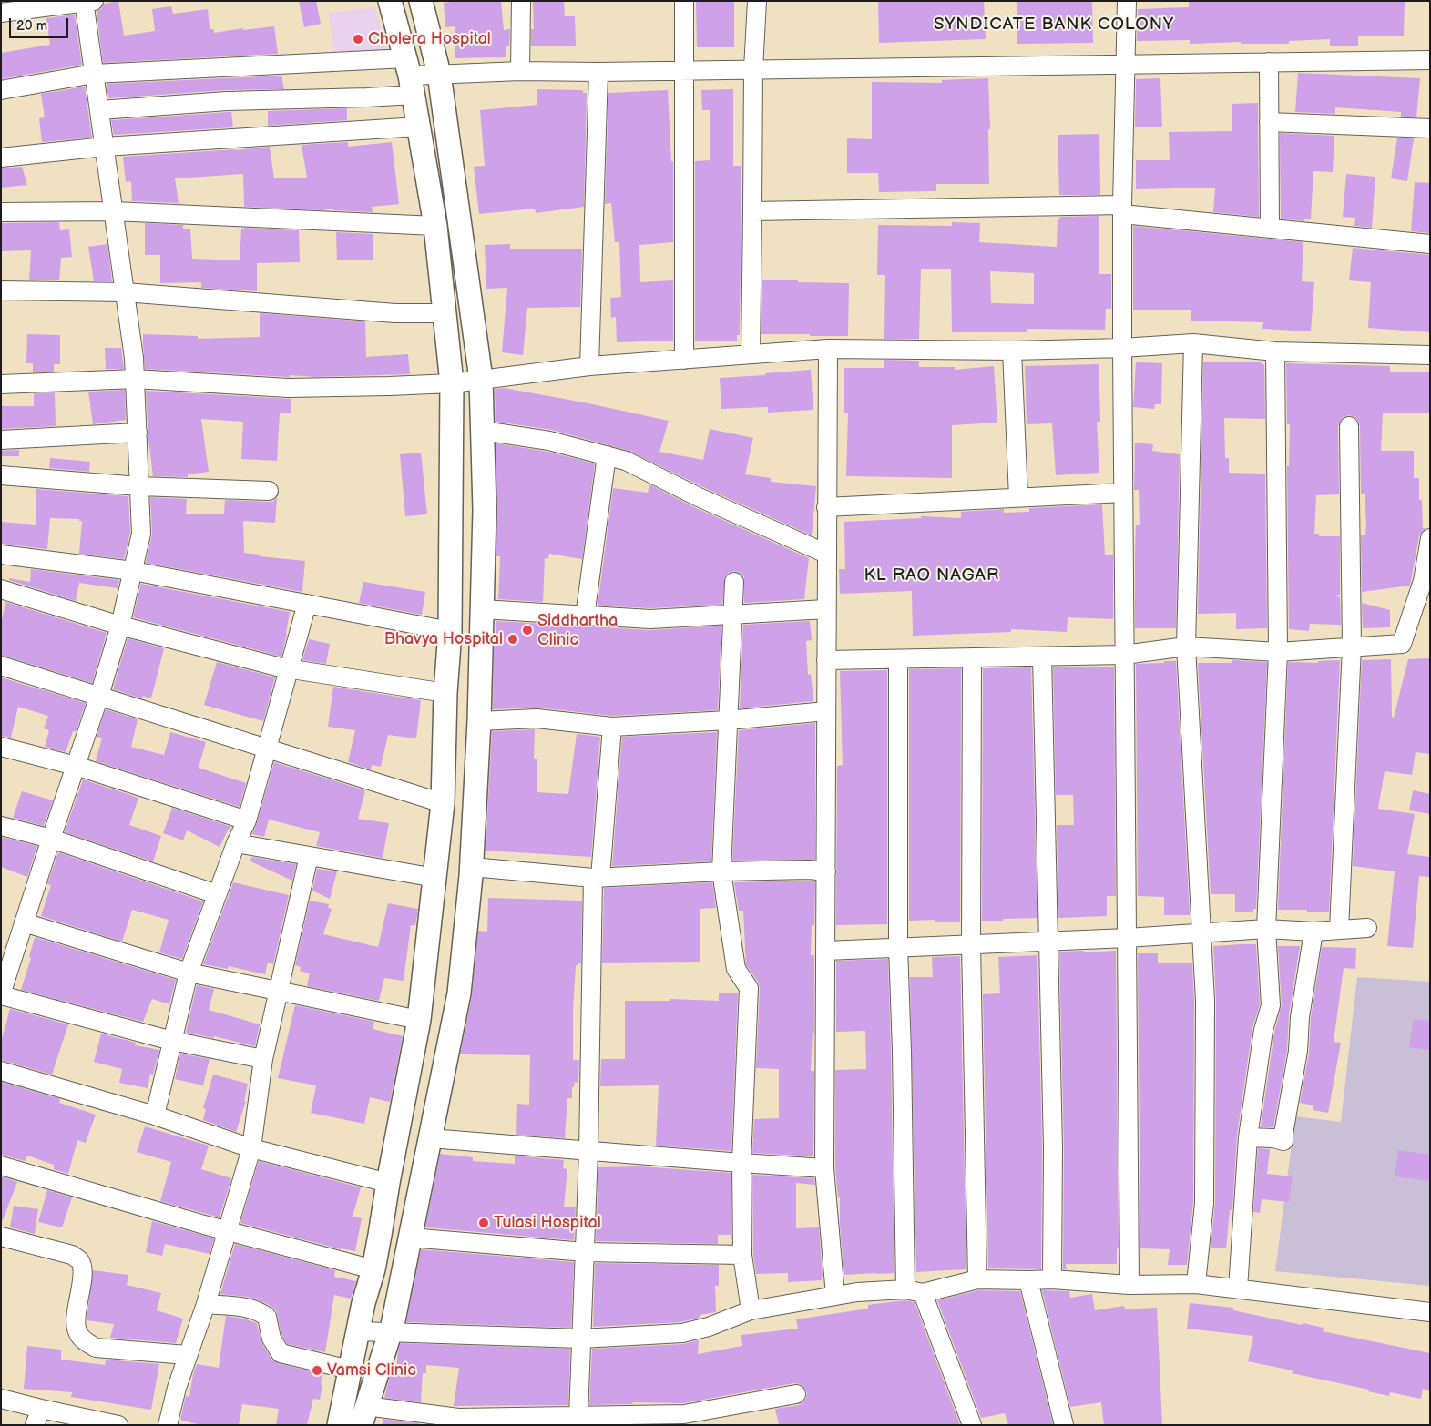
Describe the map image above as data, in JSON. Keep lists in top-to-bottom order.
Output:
{
  "districts": ["SYNDICATE BANK COLONY", "KL RAO NAGAR"],
  "places": [
    "Cholera Hospital",
    "Siddhartha Clinic",
    "Bhavya Hospital",
    "Tulasi Hospital",
    "Vamsi Clinic"
  ],
  "scale_bar": "20 m"
}
